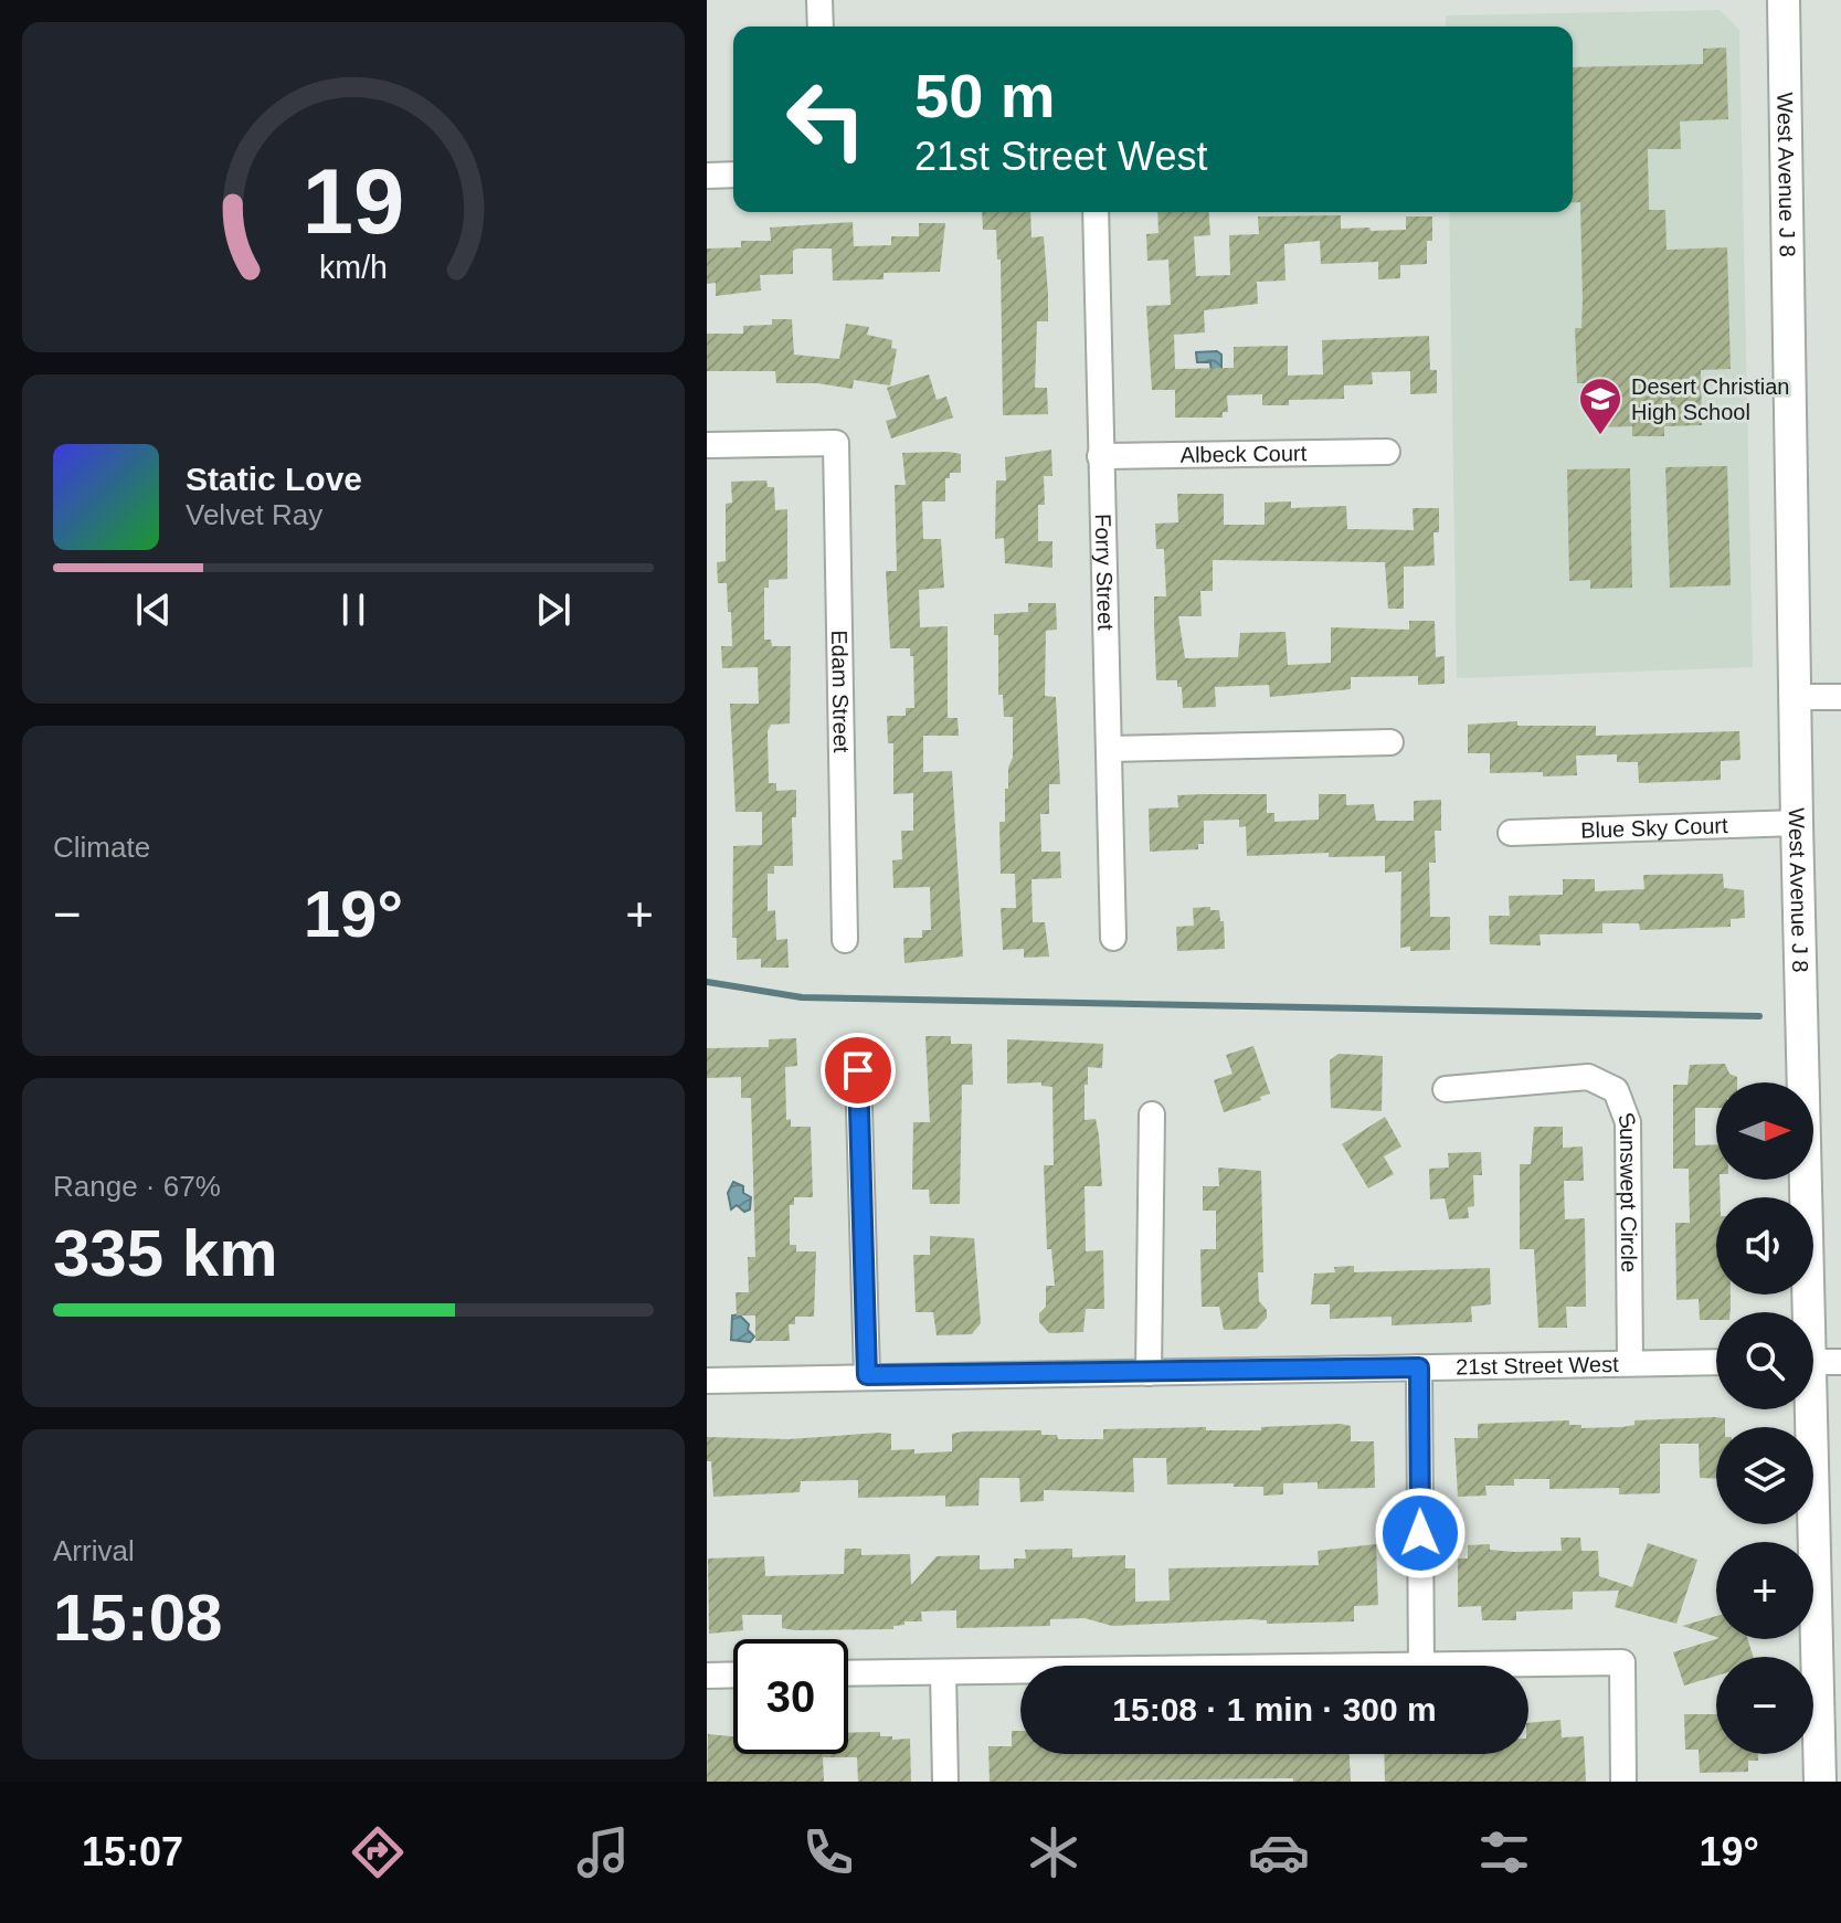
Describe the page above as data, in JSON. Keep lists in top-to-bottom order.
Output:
{
  "streets": {
    "street": [
      "West Avenue J 8",
      "Albeck Court",
      "Forry Street",
      "Edam Street",
      "Blue Sky Court",
      "Sunswept Circle",
      "21st Street West"
    ]
  },
  "crossings": [
    ["West Avenue J 8", "Blue Sky Court"],
    ["Albeck Court", "Forry Street"],
    ["Sunswept Circle", "21st Street West"]
  ],
  "places": {
    "school or university": ["Desert Christian High School"]
  },
  "north": "right",
  "page": {
    "turn": ["50 m", "21st Street West"],
    "song": ["Static Love", "Velvet Ray"],
    "tile": [
      "Climate",
      ["Range · 67%", "335 km"],
      ["Arrival", "15:08"]
    ],
    "heat": ["−", "19°", "+"],
    "map_buttons": ["+", "−"],
    "limit": "30",
    "trip": "15:08 · 1 min · 300 m",
    "tabs": ["15:07", "19°"],
    "gauge": ["19", "km/h"]
  }
}
